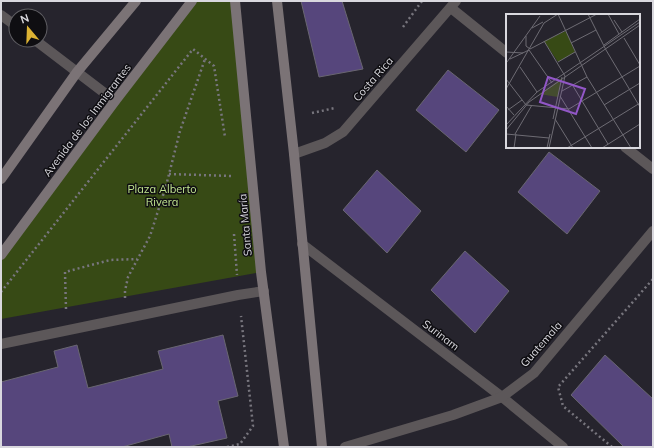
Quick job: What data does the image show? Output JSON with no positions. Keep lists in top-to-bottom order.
{
  "streets": {
    "street": [
      "Costa Rica",
      "Avenida de los Inmigrantes",
      "Santa María",
      "Surinam",
      "Guatemala"
    ]
  },
  "crossings": [
    ["Surinam", "Guatemala"]
  ],
  "parks": ["Plaza Alberto Rivera"],
  "north": "top"
}
